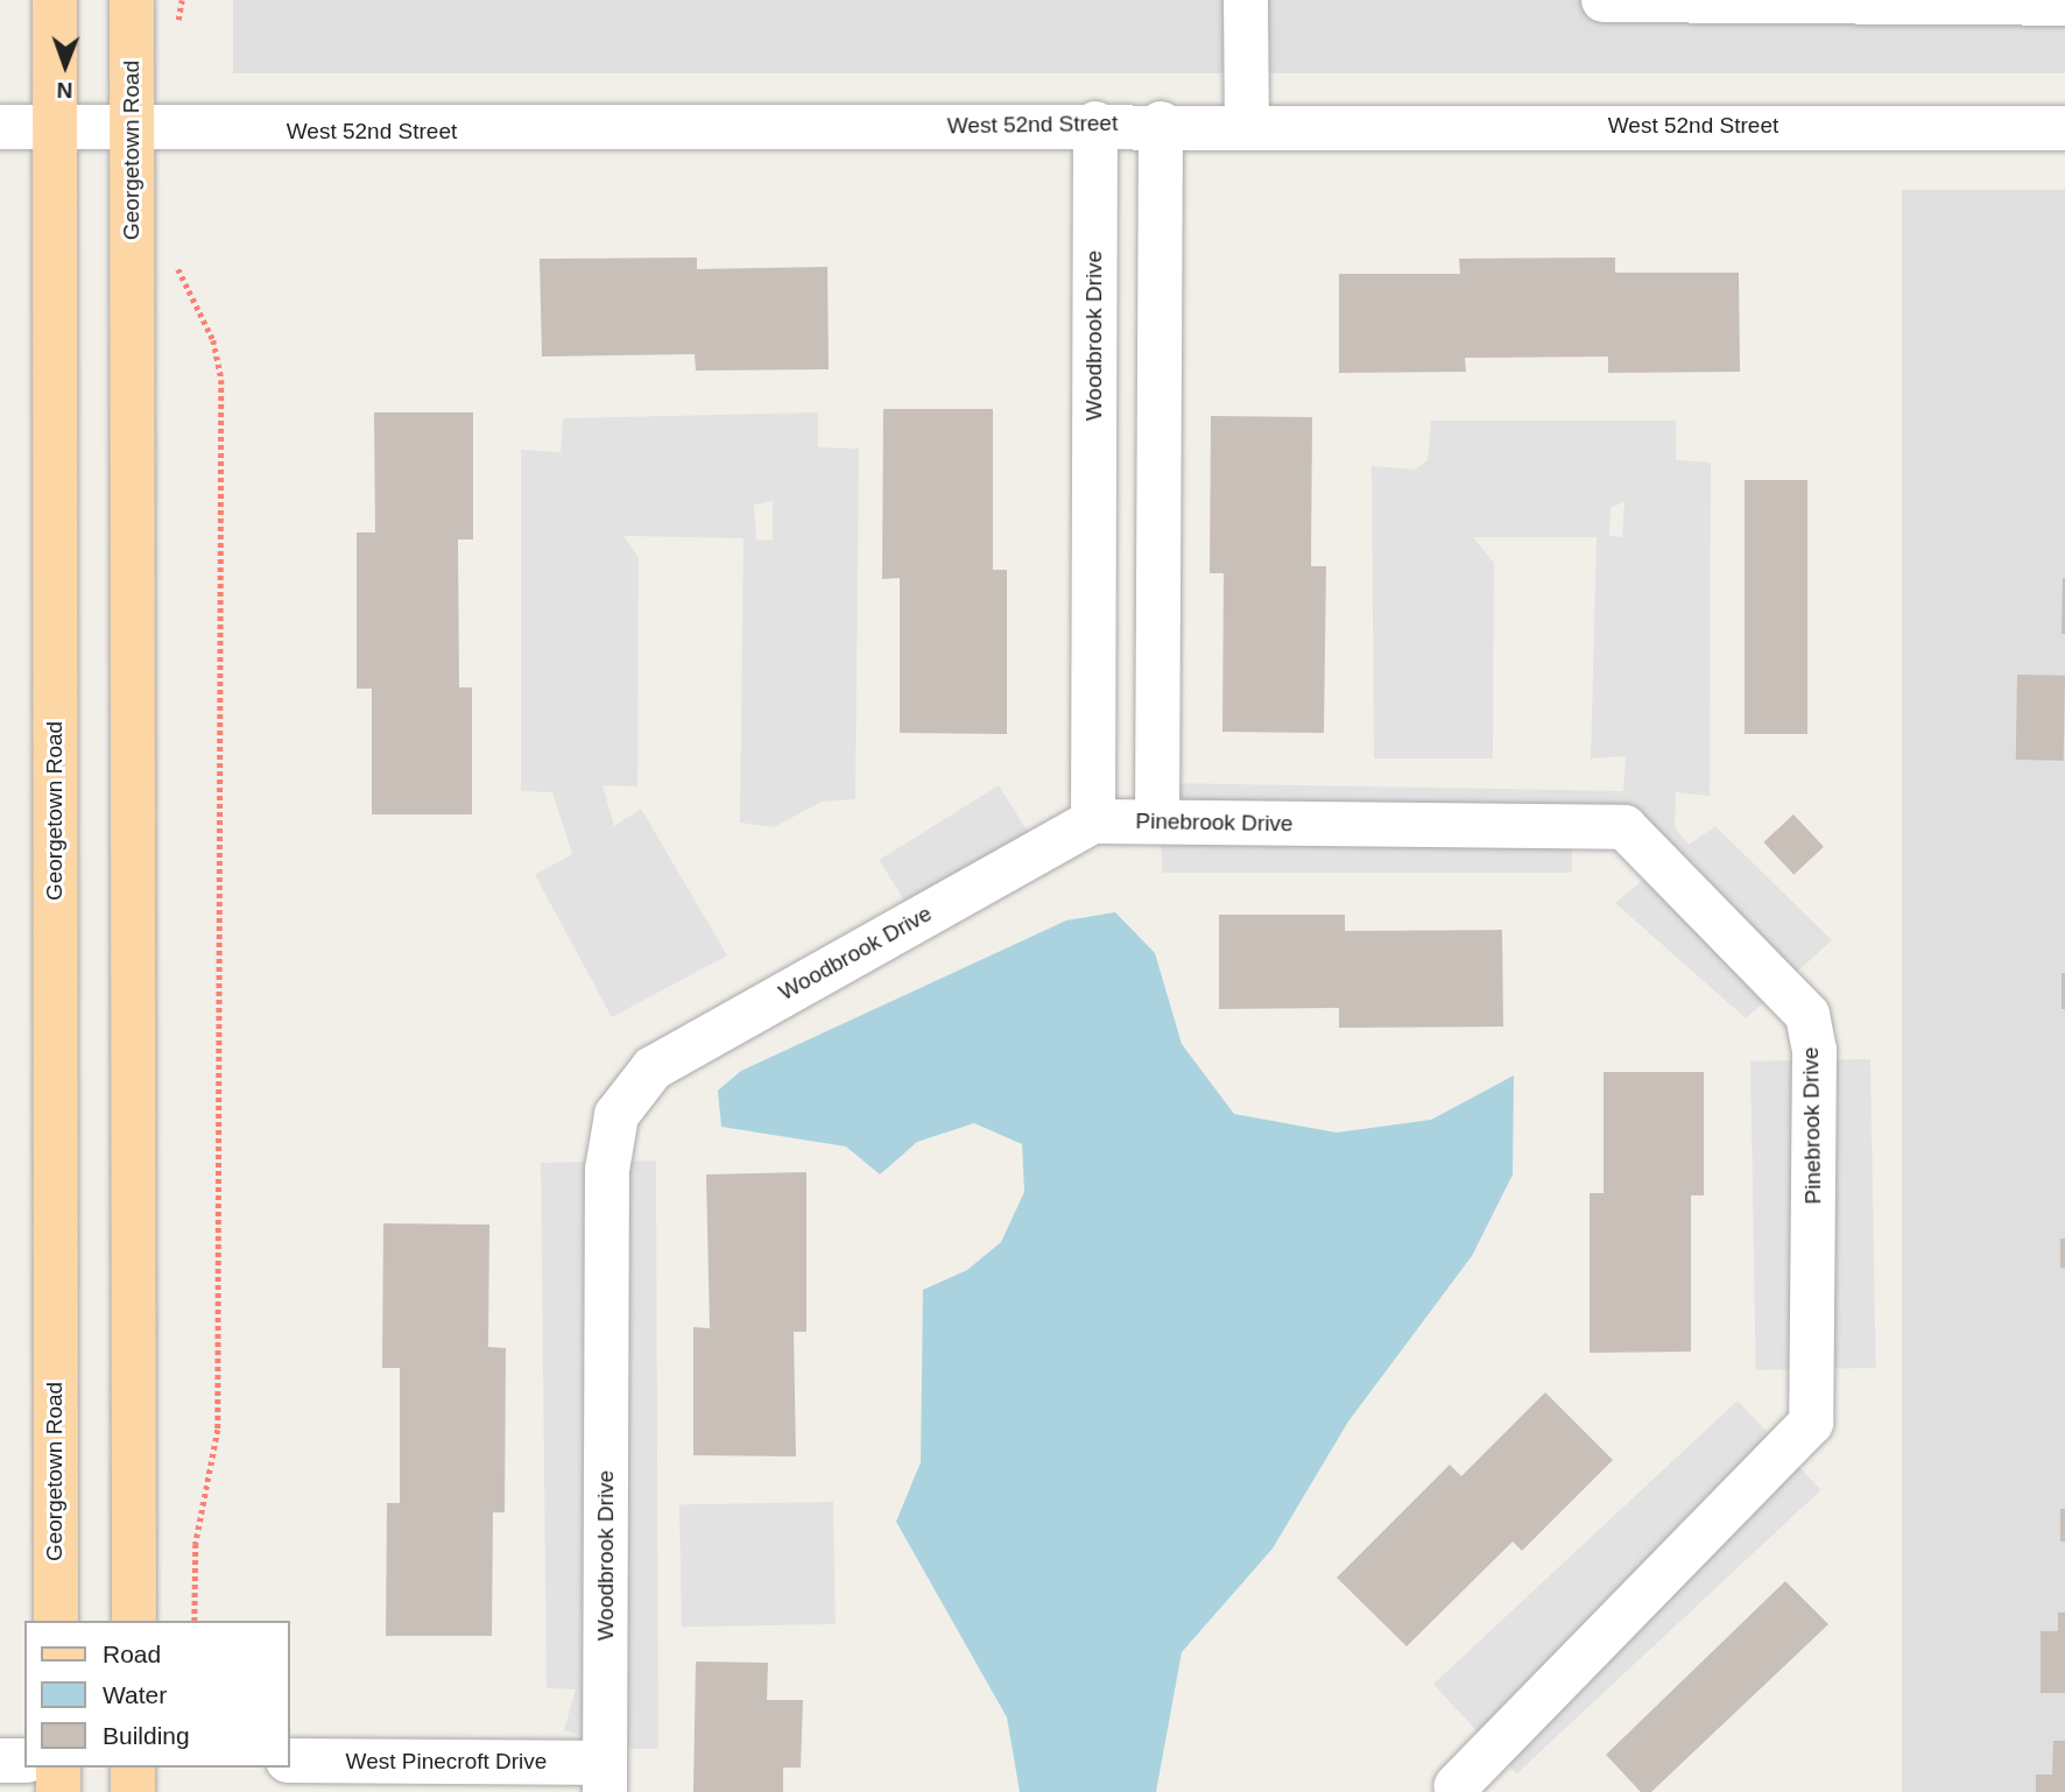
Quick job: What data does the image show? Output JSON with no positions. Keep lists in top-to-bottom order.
{
  "streets": {
    "main road": ["Georgetown Road"],
    "street": [
      "West 52nd Street",
      "Woodbrook Drive",
      "Pinebrook Drive",
      "West Pinecroft Drive"
    ]
  },
  "crossings": [
    ["West 52nd Street", "Georgetown Road"],
    ["West 52nd Street", "Woodbrook Drive"],
    ["Woodbrook Drive", "Pinebrook Drive"],
    ["Woodbrook Drive", "West Pinecroft Drive"]
  ],
  "legend": ["Road", "Water", "Building"],
  "north": "bottom"
}
